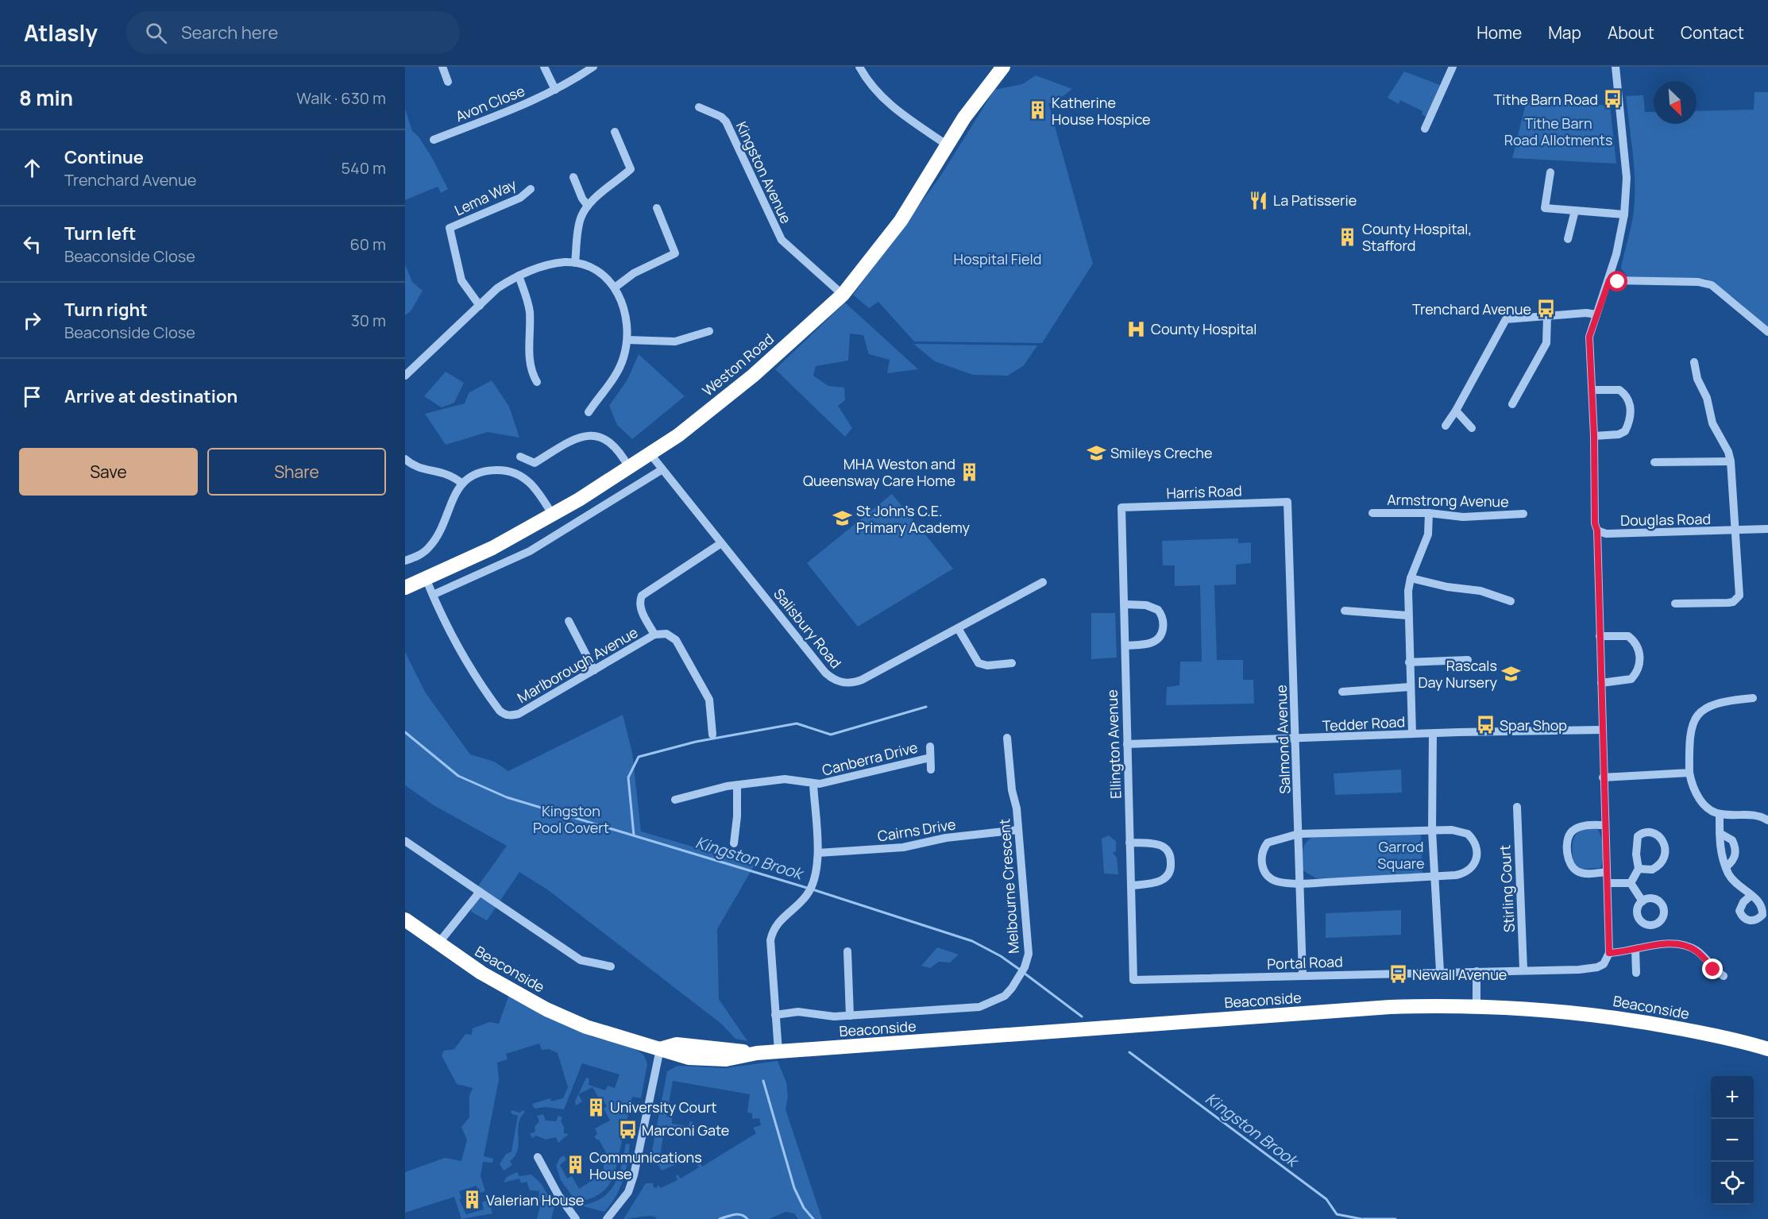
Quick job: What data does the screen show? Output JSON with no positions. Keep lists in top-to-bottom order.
{
  "streets": {
    "highway": ["Weston Road", "Beaconside"],
    "street": [
      "Avon Close",
      "Kingston Avenue",
      "Lema Way",
      "Harris Road",
      "Armstrong Avenue",
      "Douglas Road",
      "Salisbury Road",
      "Marlborough Avenue",
      "Tedder Road",
      "Salmond Avenue",
      "Ellington Avenue",
      "Canberra Drive",
      "Cairns Drive",
      "Melbourne Crescent",
      "Stirling Court",
      "Portal Road"
    ]
  },
  "crossings": [
    ["Kingston Avenue", "Weston Road"],
    ["Weston Road", "Salisbury Road"],
    ["Weston Road", "Marlborough Avenue"],
    ["Harris Road", "Salmond Avenue"],
    ["Harris Road", "Ellington Avenue"],
    ["Salisbury Road", "Marlborough Avenue"],
    ["Tedder Road", "Salmond Avenue"],
    ["Tedder Road", "Ellington Avenue"],
    ["Salmond Avenue", "Portal Road"],
    ["Ellington Avenue", "Portal Road"],
    ["Cairns Drive", "Melbourne Crescent"],
    ["Stirling Court", "Portal Road"]
  ],
  "water": ["Kingston Brook"],
  "parks": [
    "Tithe Barn Road Allotments",
    "Hospital Field",
    "Kingston Pool Covert",
    "Garrod Square"
  ],
  "places": {
    "bus stop": [
      "Tithe Barn Road",
      "Trenchard Avenue",
      "Spar Shop",
      "Newall Avenue",
      "Marconi Gate"
    ],
    "building": [
      "Katherine House Hospice",
      "County Hospital, Stafford",
      "MHA Weston and Queensway Care Home",
      "University Court",
      "Communications House",
      "Valerian House"
    ],
    "restaurant": ["La Patisserie"],
    "hospital": ["County Hospital"],
    "school or university": ["Smileys Creche", "St John's C.E. Primary Academy", "Rascals Day Nursery"]
  },
  "north": "bottom right",
  "page": {
    "header": "Atlasly",
    "search": "Search here",
    "nav": [
      "Home",
      "Map",
      "About",
      "Contact"
    ],
    "heading": ["8 min", "Walk · 630 m"],
    "list": [
      ["Continue", "Trenchard Avenue", "540 m"],
      ["Turn left", "Beaconside Close", "60 m"],
      ["Turn right", "Beaconside Close", "30 m"],
      "Arrive at destination"
    ],
    "buttons": ["Save", "Share"],
    "map_buttons": ["+", "−"]
  }
}
